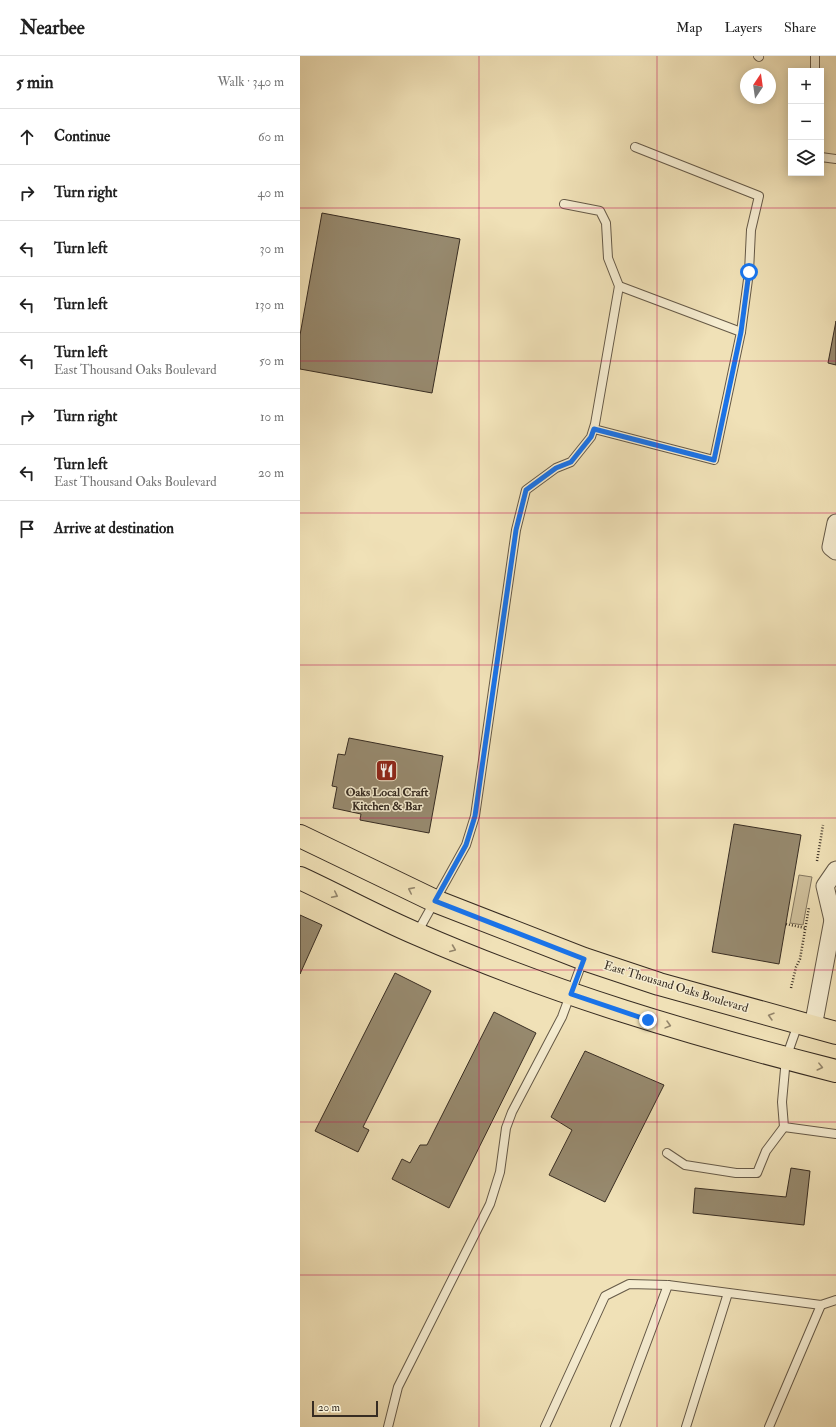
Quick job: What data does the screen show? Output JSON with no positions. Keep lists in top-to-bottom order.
{
  "streets": {
    "main road": ["East Thousand Oaks Boulevard"]
  },
  "places": {
    "restaurant": ["Oaks Local Craft Kitchen & Bar"]
  },
  "scale_bar": "20 m",
  "north": "top",
  "page": {
    "header": "Nearbee",
    "nav": ["Map", "Layers", "Share"],
    "heading": ["5 min", "Walk · 340 m"],
    "map_buttons": ["+", "−"],
    "list": [
      ["Continue", "60 m"],
      ["Turn right", "40 m"],
      ["Turn left", "30 m"],
      ["Turn left", "130 m"],
      ["Turn left", "East Thousand Oaks Boulevard", "50 m"],
      ["Turn right", "10 m"],
      ["Turn left", "East Thousand Oaks Boulevard", "20 m"],
      "Arrive at destination"
    ],
    "scale": "20 m"
  }
}
